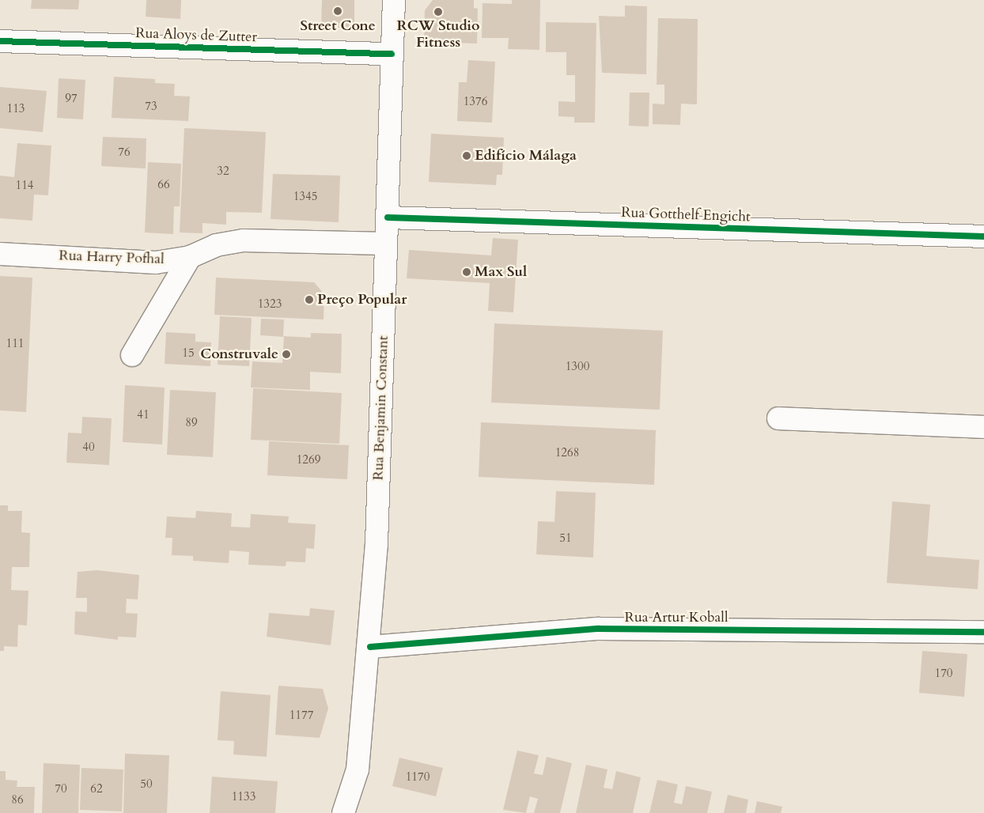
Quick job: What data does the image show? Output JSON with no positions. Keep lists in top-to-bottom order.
{
  "streets": {
    "street": [
      "Rua Aloys de Zutter",
      "Rua Gotthelf Engicht",
      "Rua Harry Pofhal",
      "Rua Benjamin Constant",
      "Rua Artur Koball"
    ]
  },
  "crossings": [
    ["Rua Aloys de Zutter", "Rua Benjamin Constant"],
    ["Rua Gotthelf Engicht", "Rua Benjamin Constant"],
    ["Rua Harry Pofhal", "Rua Benjamin Constant"],
    ["Rua Benjamin Constant", "Rua Artur Koball"]
  ],
  "places": [
    "Street Cone",
    "RCW Studio Fitness",
    "Edifício Málaga",
    "Max Sul",
    "Preço Popular",
    "Construvale"
  ],
  "house_numbers": [
    "97",
    "1376",
    "73",
    "113",
    "76",
    "32",
    "66",
    "114",
    "1345",
    "1323",
    "111",
    "15",
    "1300",
    "41",
    "89",
    "40",
    "1268",
    "1269",
    "51",
    "170",
    "1177",
    "1170",
    "50",
    "70",
    "62",
    "1133",
    "86"
  ]
}
